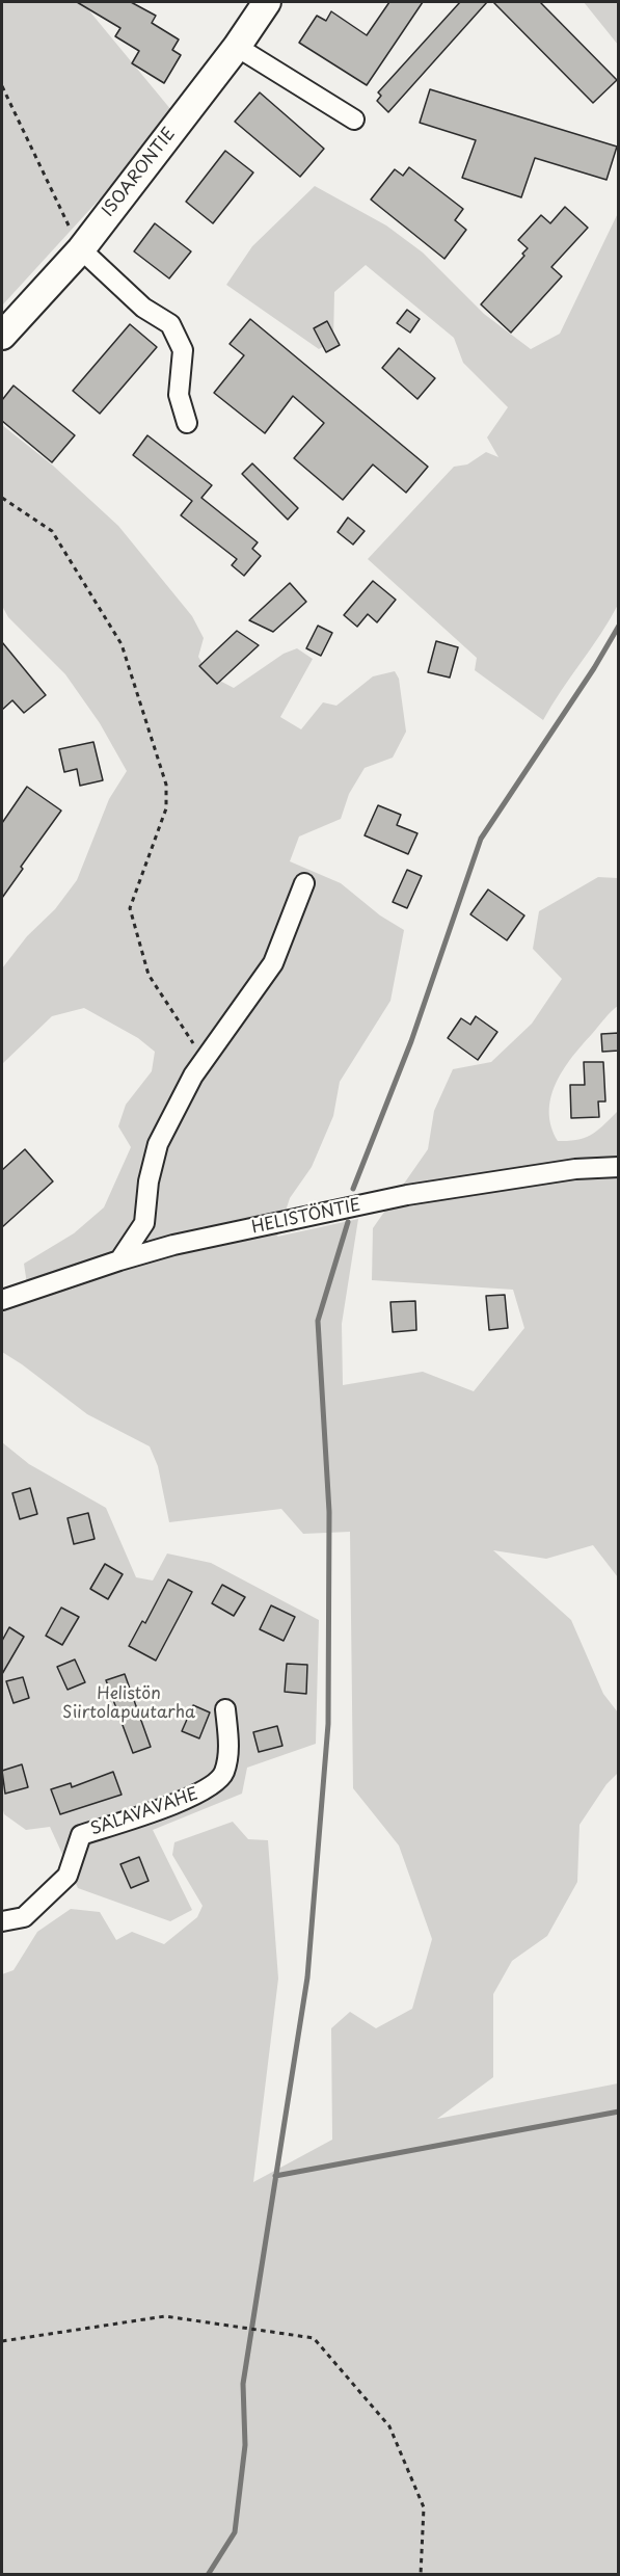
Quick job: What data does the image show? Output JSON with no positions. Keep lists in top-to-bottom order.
{
  "streets": {
    "street": ["ISOARONTIE", "HELISTÖNTIE", "SALAVAVAHE"]
  },
  "parks": ["Helistön Siirtolapuutarha"]
}
